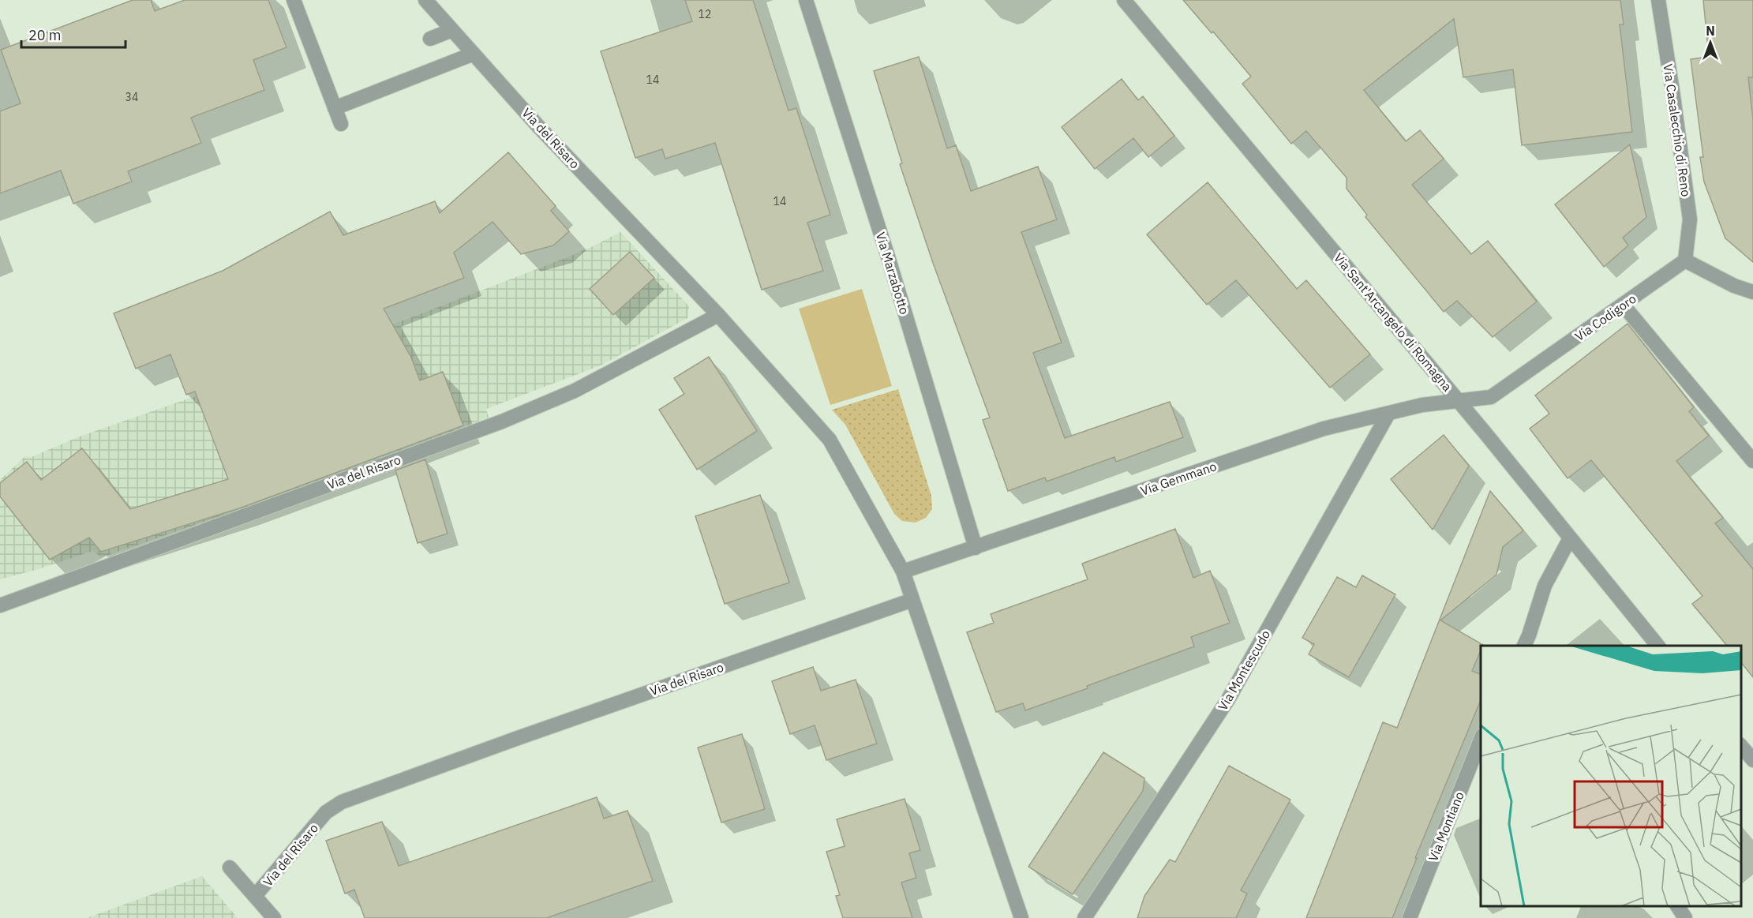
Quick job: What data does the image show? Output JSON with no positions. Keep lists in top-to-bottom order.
{
  "streets": {
    "street": [
      "Via Casalecchio di Reno",
      "Via del Risaro",
      "Via Marzabotto",
      "Via Codigoro",
      "Via Sant'Arcangelo di Romagna",
      "Via Gemmano",
      "Via Montescudo",
      "Via Montiano"
    ]
  },
  "crossings": [
    ["Via Casalecchio di Reno", "Via Codigoro"],
    ["Via del Risaro", "Via Gemmano"],
    ["Via Marzabotto", "Via Gemmano"],
    ["Via Codigoro", "Via Sant'Arcangelo di Romagna"],
    ["Via Codigoro", "Via Gemmano"],
    ["Via Sant'Arcangelo di Romagna", "Via Gemmano"],
    ["Via Gemmano", "Via Montescudo"]
  ],
  "house_numbers": [
    "12",
    "14",
    "34",
    "14"
  ],
  "scale_bar": "20 m",
  "north": "top"
}
